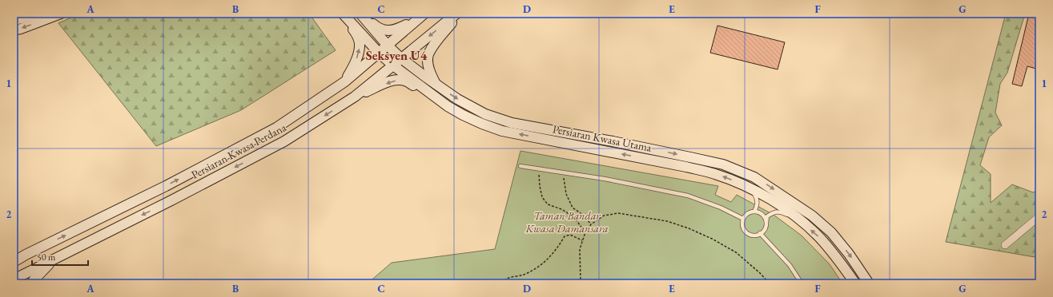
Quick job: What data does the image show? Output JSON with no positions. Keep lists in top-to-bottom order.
{
  "streets": {
    "main road": ["Persiaran Kwasa Utama", "Persiaran Kwasa Perdana"]
  },
  "crossings": [
    ["Persiaran Kwasa Utama", "Persiaran Kwasa Perdana"]
  ],
  "districts": ["Seksyen U4"],
  "parks": ["Taman Bandar Kwasa Damansara"],
  "scale_bar": "50 m",
  "grid": {
    "columns": [
      "A",
      "B",
      "C",
      "D",
      "E",
      "F",
      "G"
    ],
    "rows": ["1", "2"]
  }
}
